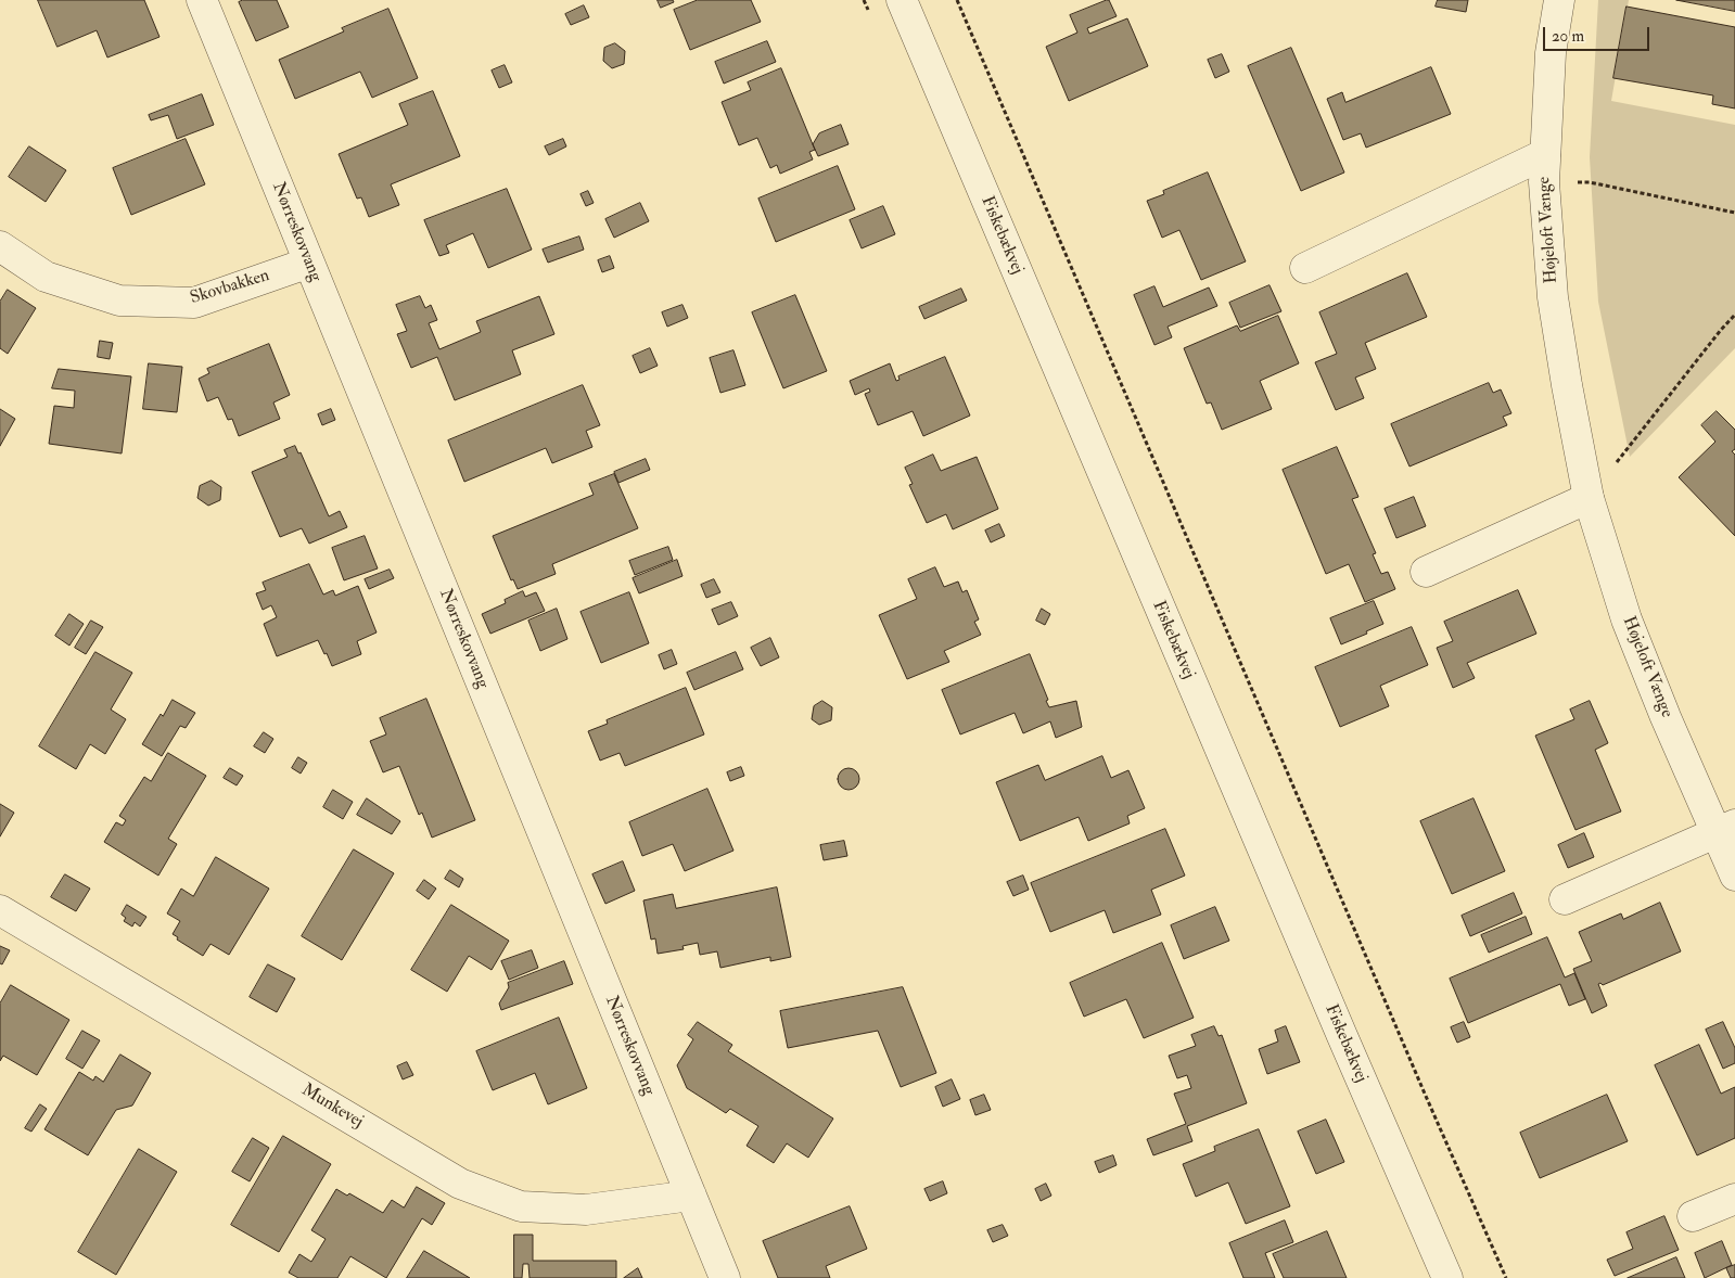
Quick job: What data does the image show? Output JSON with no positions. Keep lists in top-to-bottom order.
{
  "streets": {
    "street": [
      "Højeloft Vænge",
      "Nørreskovvang",
      "Fiskebækvej",
      "Skovbakken",
      "Munkevej"
    ]
  },
  "crossings": [
    ["Nørreskovvang", "Skovbakken"],
    ["Nørreskovvang", "Munkevej"]
  ],
  "scale_bar": "20 m"
}
